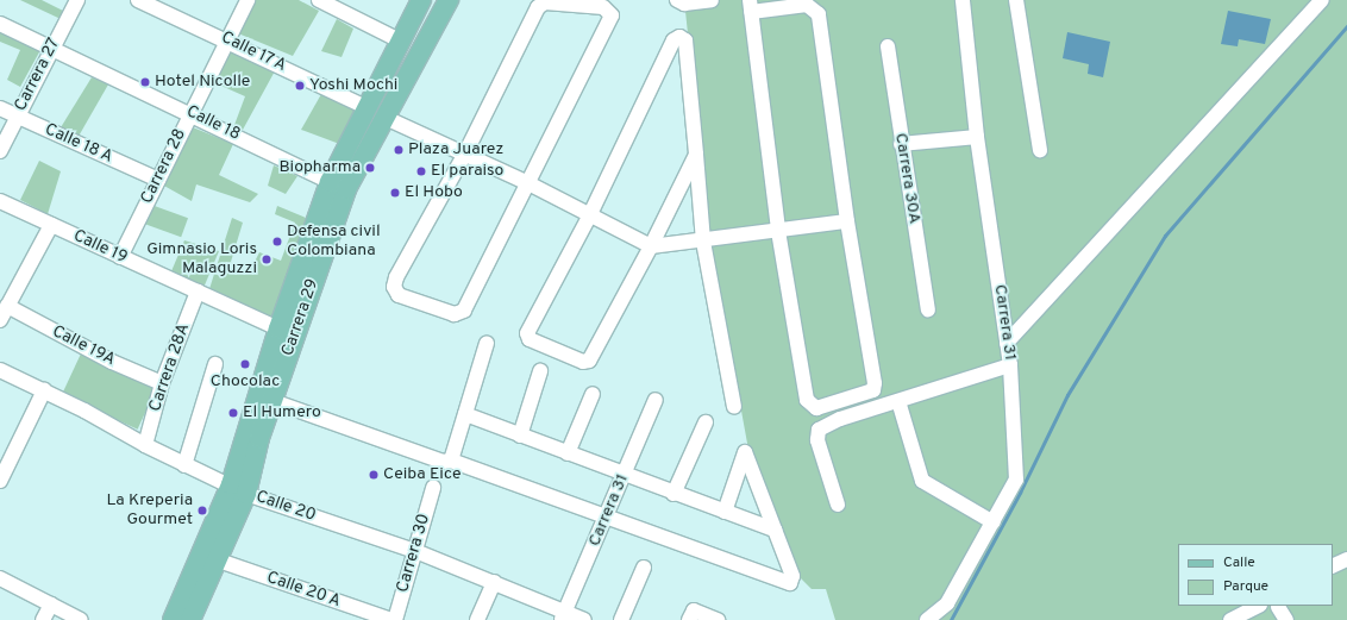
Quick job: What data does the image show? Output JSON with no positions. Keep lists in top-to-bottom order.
{
  "streets": {
    "main road": ["Carrera 29"],
    "street": [
      "Calle 17 A",
      "Carrera 27",
      "Calle 18",
      "Calle 18 A",
      "Carrera 28",
      "Carrera 30A",
      "Calle 19",
      "Carrera 31",
      "Calle 19A",
      "Carrera 28A",
      "Calle 20",
      "Carrera 30",
      "Calle 20 A"
    ]
  },
  "crossings": [
    ["Calle 17 A", "Carrera 28"],
    ["Calle 17 A", "Carrera 29"],
    ["Carrera 27", "Calle 18"],
    ["Carrera 27", "Calle 18 A"],
    ["Calle 18", "Carrera 28"],
    ["Calle 18", "Carrera 29"],
    ["Calle 18 A", "Carrera 28"],
    ["Carrera 28", "Calle 19"],
    ["Calle 19", "Carrera 29"],
    ["Calle 19", "Carrera 28A"],
    ["Carrera 29", "Calle 20"],
    ["Carrera 29", "Calle 20 A"],
    ["Carrera 31", "Calle 20"],
    ["Calle 19A", "Carrera 28A"],
    ["Carrera 28A", "Calle 20"],
    ["Calle 20", "Carrera 30"],
    ["Carrera 30", "Calle 20 A"]
  ],
  "places": [
    "Hotel Nicolle",
    "Yoshi Mochi",
    "Plaza Juarez",
    "Biopharma",
    "El paraiso",
    "El Hobo",
    "Defensa civil Colombiana",
    "Gimnasio Loris Malaguzzi",
    "Chocolac",
    "El Humero",
    "Ceiba Eice",
    "La Kreperia Gourmet"
  ],
  "legend": ["Calle", "Parque"]
}
